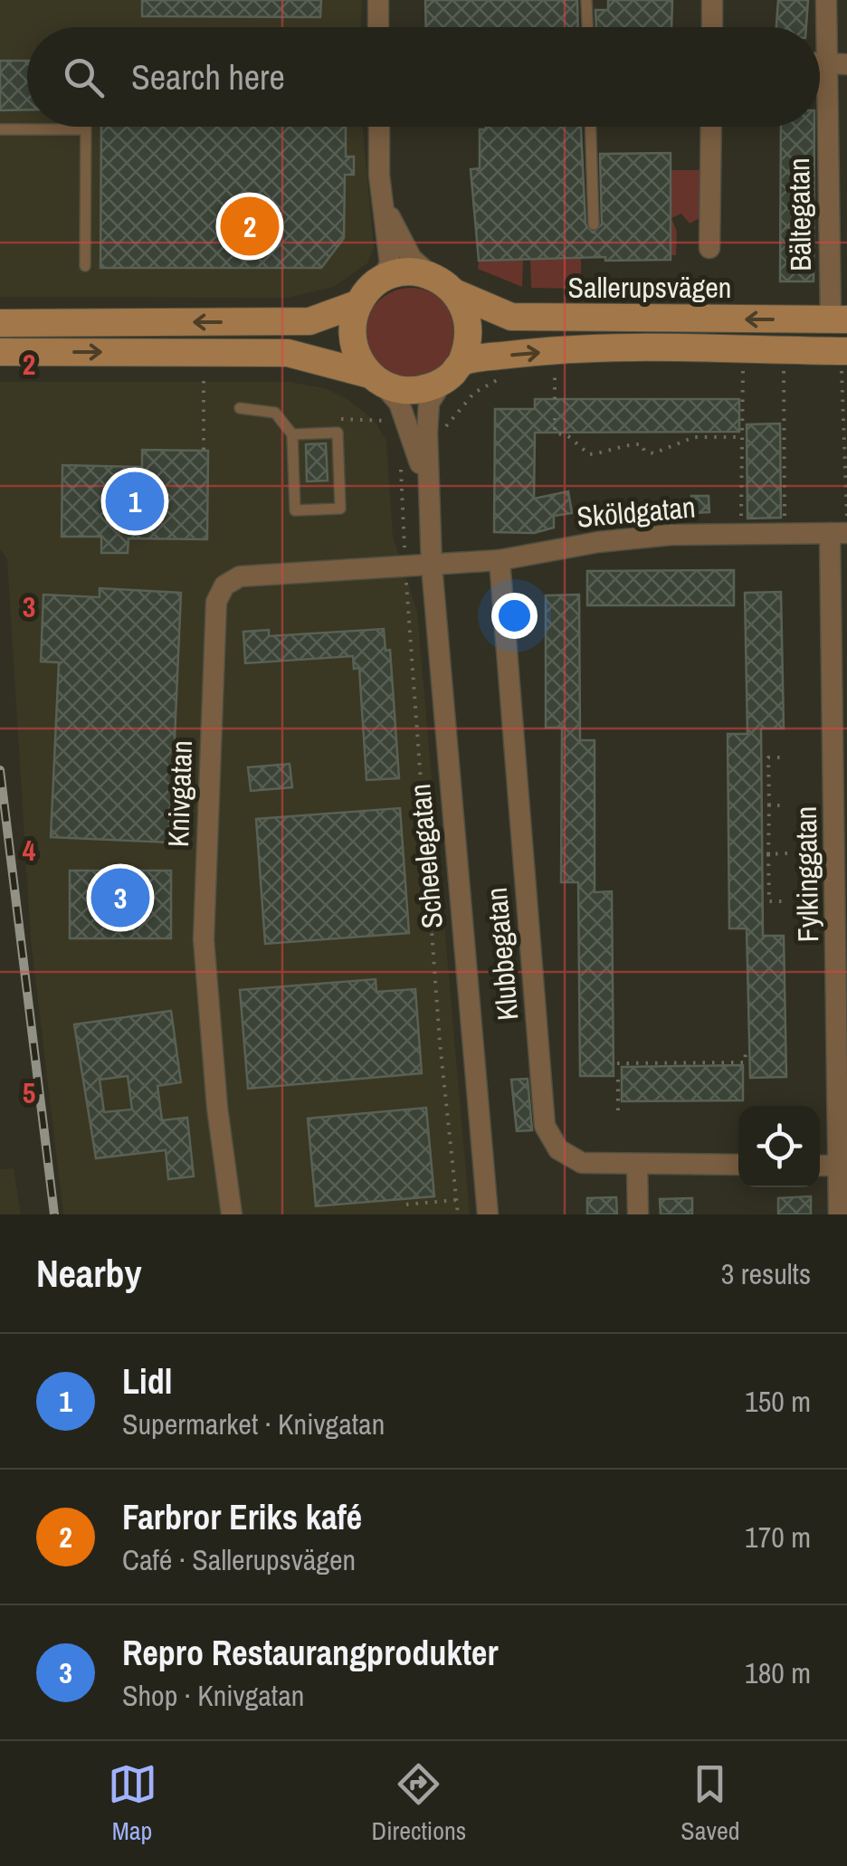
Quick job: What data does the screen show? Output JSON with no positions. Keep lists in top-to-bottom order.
{
  "streets": {
    "main road": ["Sallerupsvägen"],
    "street": [
      "Bältegatan",
      "Sköldgatan",
      "Knivgatan",
      "Scheelegatan",
      "Fylkinggatan",
      "Klubbegatan"
    ]
  },
  "crossings": [
    ["Bältegatan", "Sallerupsvägen"],
    ["Sallerupsvägen", "Scheelegatan"],
    ["Sköldgatan", "Knivgatan"],
    ["Sköldgatan", "Scheelegatan"],
    ["Sköldgatan", "Fylkinggatan"],
    ["Sköldgatan", "Klubbegatan"],
    ["Knivgatan", "Scheelegatan"]
  ],
  "page": {
    "search": "Search here",
    "pins": ["2", "1", "3"],
    "heading": ["Nearby", "3 results"],
    "list": [
      {
        "mark": "1",
        "name": "Lidl",
        "note": "Supermarket · Knivgatan",
        "value": "150 m"
      },
      {
        "mark": "2",
        "name": "Farbror Eriks kafé",
        "note": "Café · Sallerupsvägen",
        "value": "170 m"
      },
      {
        "mark": "3",
        "name": "Repro Restaurangprodukter",
        "note": "Shop · Knivgatan",
        "value": "180 m"
      }
    ],
    "nav": ["Map", "Directions", "Saved"]
  },
  "grid": {
    "rows": [
      "2",
      "3",
      "4",
      "5"
    ]
  }
}
